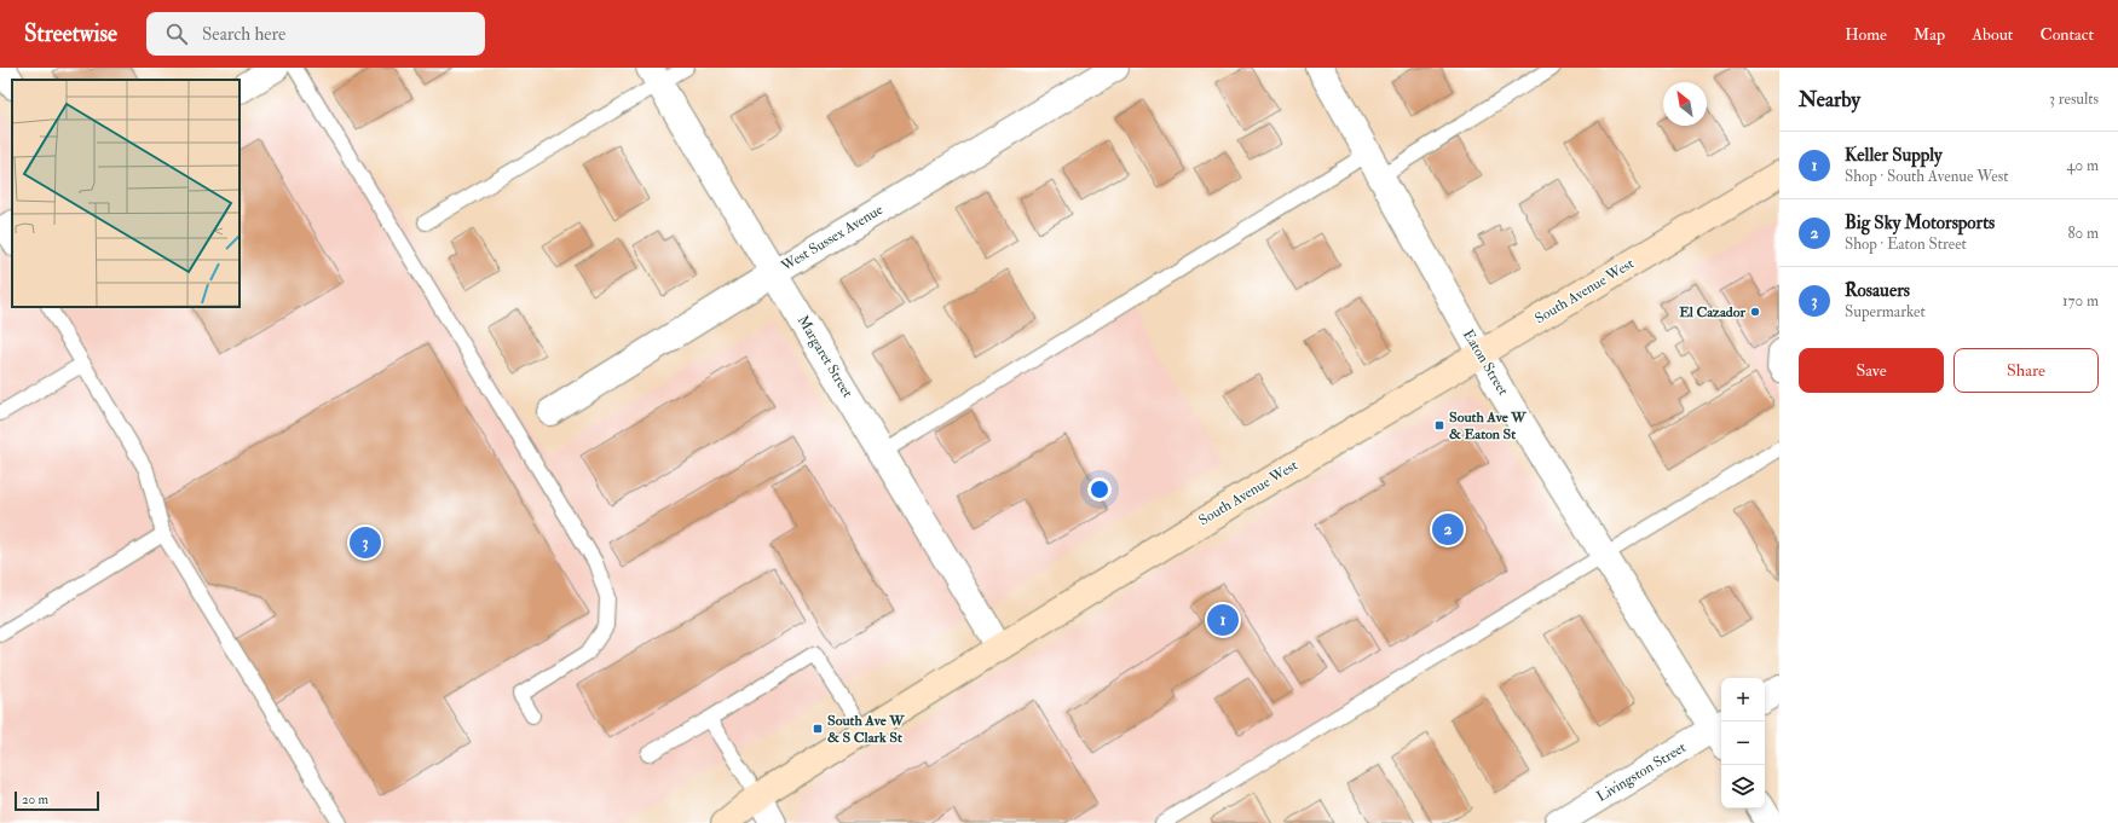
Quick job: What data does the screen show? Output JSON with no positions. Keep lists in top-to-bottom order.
{
  "streets": {
    "street": [
      "West Sussex Avenue",
      "South Avenue West",
      "Margaret Street",
      "Eaton Street",
      "Livingston Street"
    ]
  },
  "crossings": [
    ["West Sussex Avenue", "Margaret Street"],
    ["South Avenue West", "Margaret Street"],
    ["South Avenue West", "Eaton Street"],
    ["Eaton Street", "Livingston Street"]
  ],
  "places": {
    "other": ["El Cazador"],
    "transit": ["South Ave W & Eaton St", "South Ave W & S Clark St"]
  },
  "scale_bar": "20 m",
  "north": "top left",
  "page": {
    "header": "Streetwise",
    "search": "Search here",
    "nav": [
      "Home",
      "Map",
      "About",
      "Contact"
    ],
    "heading": ["Nearby", "3 results"],
    "list": [
      {
        "mark": "1",
        "name": "Keller Supply",
        "note": "Shop · South Avenue West",
        "value": "40 m"
      },
      {
        "mark": "2",
        "name": "Big Sky Motorsports",
        "note": "Shop · Eaton Street",
        "value": "80 m"
      },
      {
        "mark": "3",
        "name": "Rosauers",
        "note": "Supermarket",
        "value": "170 m"
      }
    ],
    "buttons": ["Save", "Share"],
    "pins": ["2", "3", "1"],
    "map_buttons": ["+", "−"],
    "scale": "20 m"
  }
}
